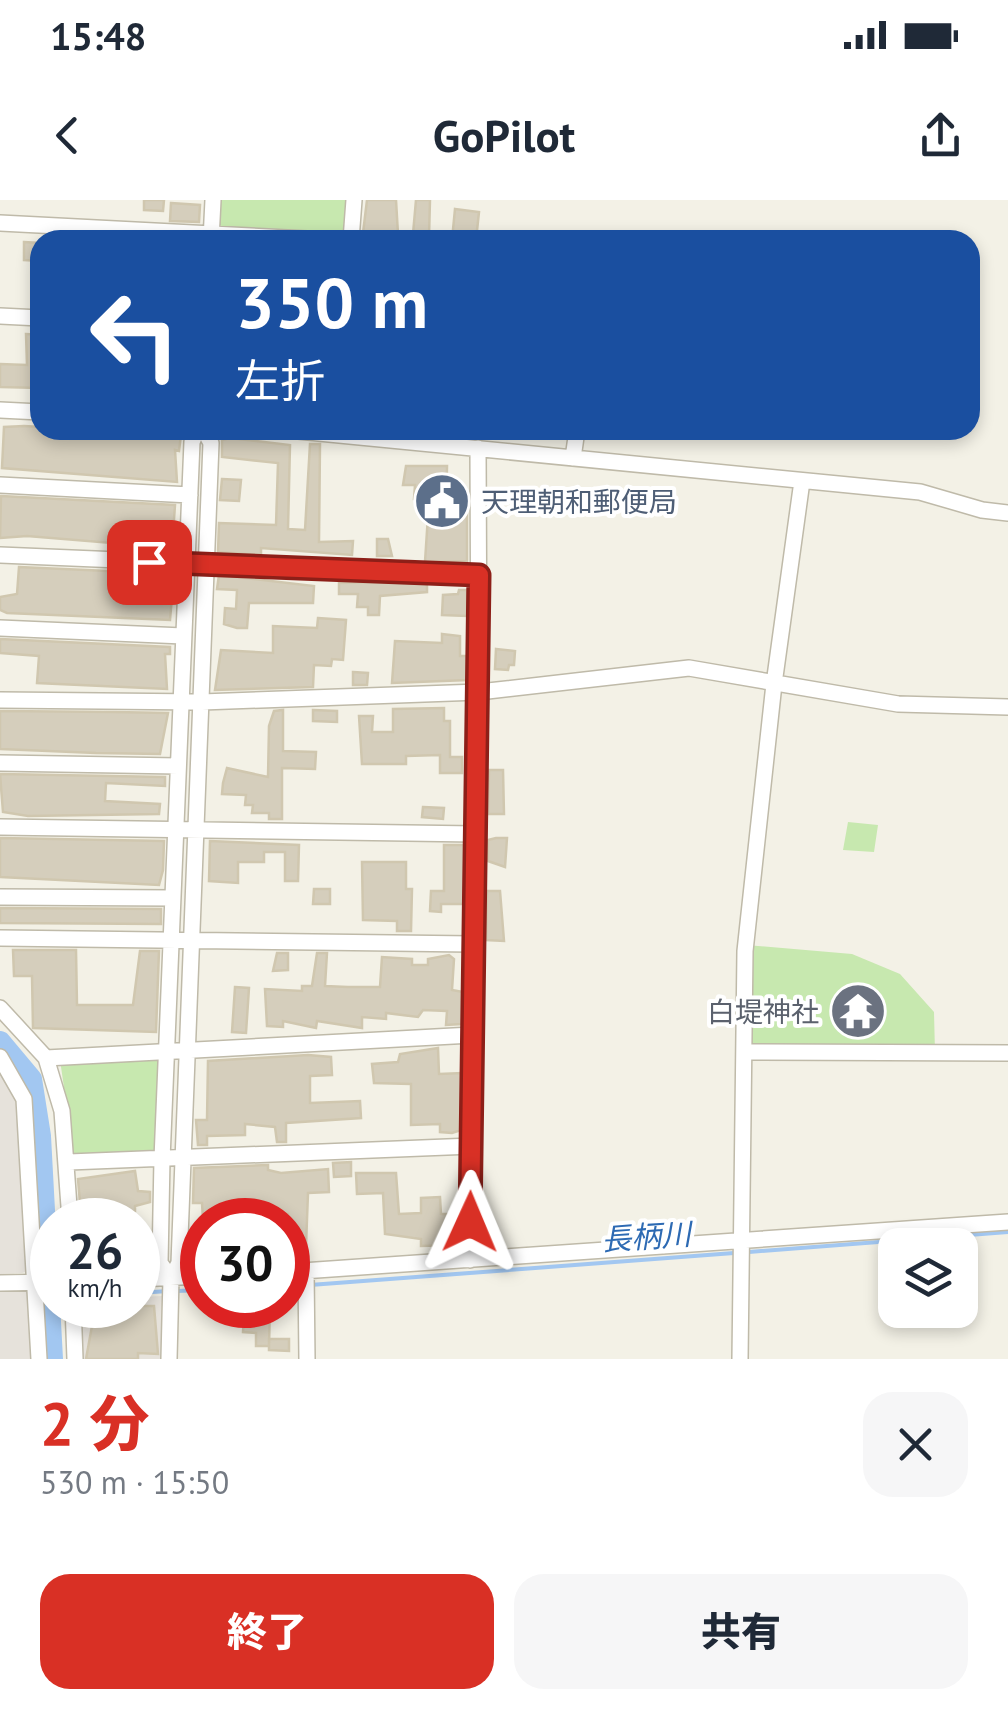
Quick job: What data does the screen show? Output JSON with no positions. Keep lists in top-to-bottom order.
{
  "water": ["長柄川"],
  "places": {
    "public building": ["天理朝和郵便局"],
    "temple": ["白堤神社"]
  },
  "page": {
    "status": "15:48",
    "header": "GoPilot",
    "turn": ["350 m", "左折"],
    "speed": "26 km/h",
    "limit": "30",
    "heading": ["2 分", "530 m · 15:50"],
    "buttons": ["終了", "共有"]
  }
}
